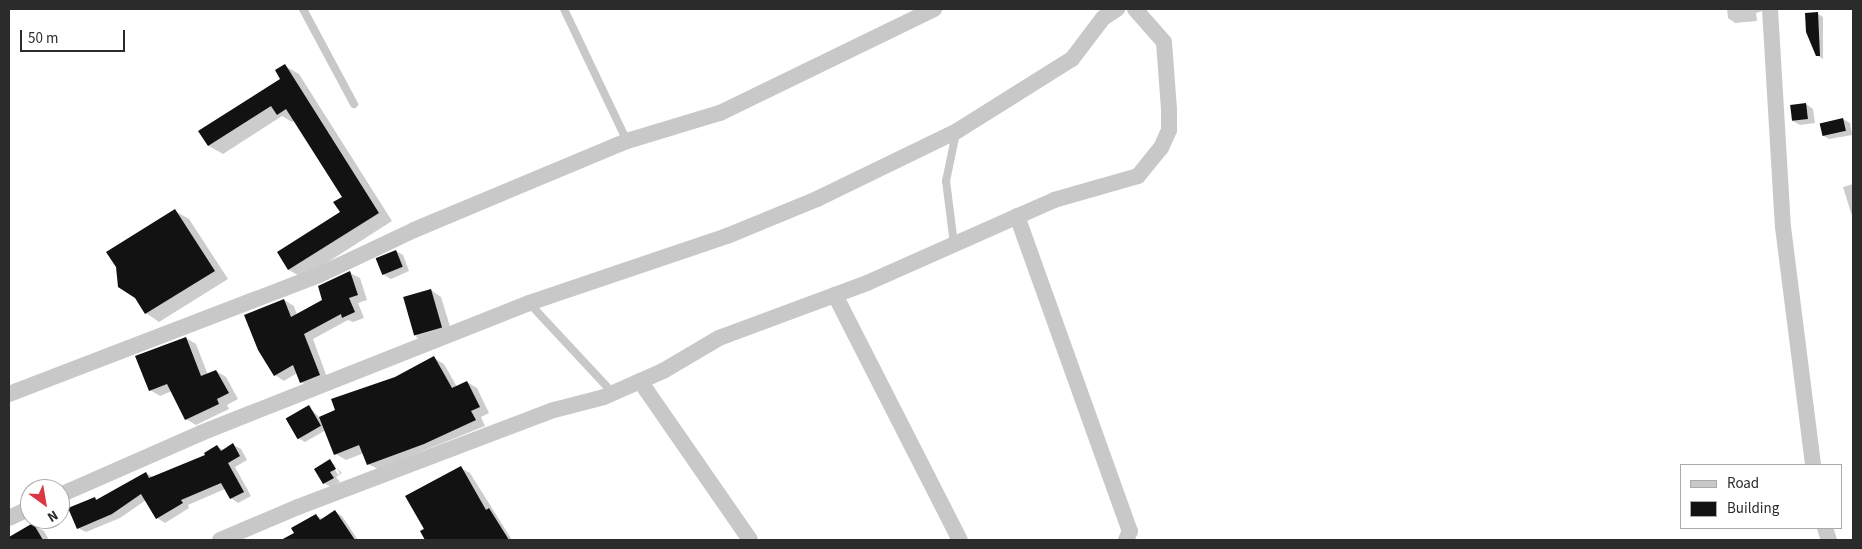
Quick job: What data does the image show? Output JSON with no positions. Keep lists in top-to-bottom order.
{
  "legend": ["Road", "Building"],
  "scale_bar": "50 m",
  "north": "bottom right"
}
